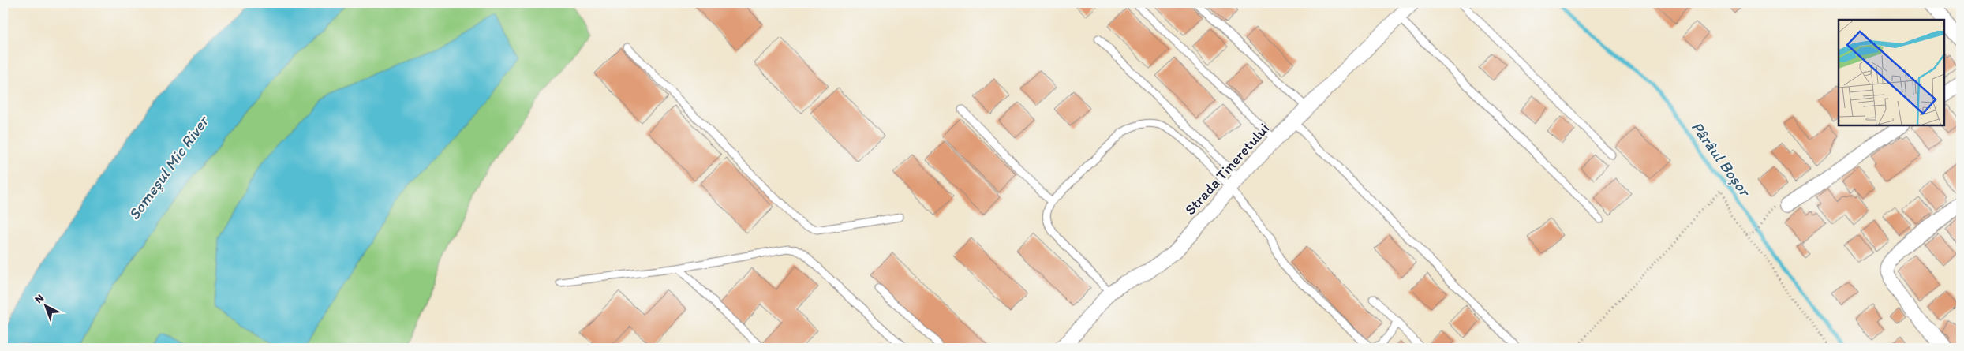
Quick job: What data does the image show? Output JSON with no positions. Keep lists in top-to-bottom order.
{
  "streets": {
    "street": ["Strada Tineretului"]
  },
  "water": ["Pârâul Boșor", "Someşul Mic River"],
  "north": "top left"
}
